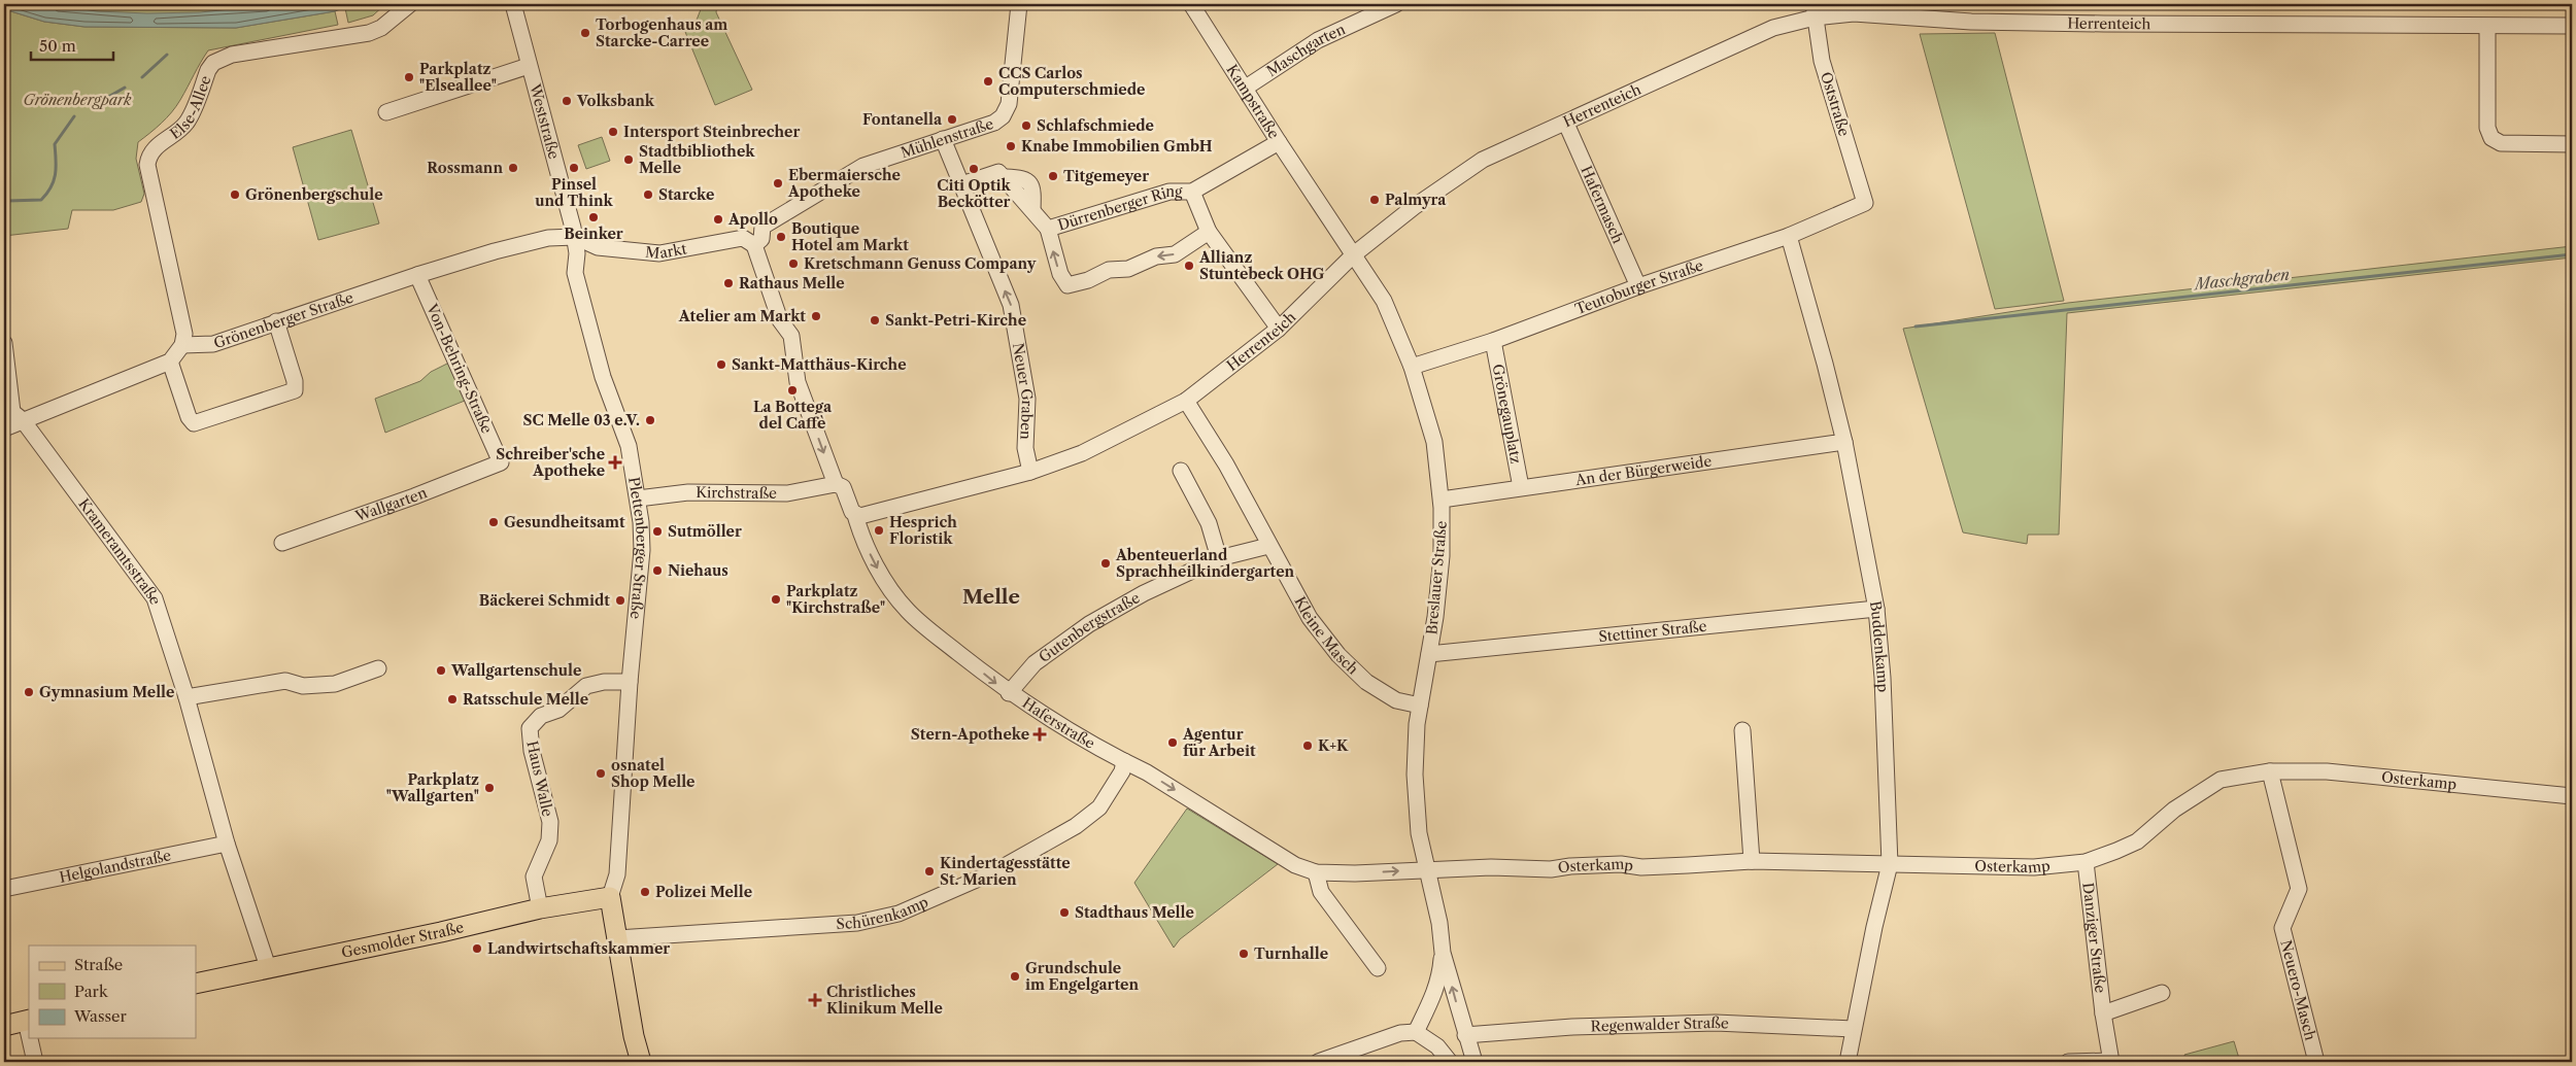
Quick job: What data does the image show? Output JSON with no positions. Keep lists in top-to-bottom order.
{
  "streets": {
    "main road": ["Gesmolder Straße"],
    "street": [
      "Herrenteich",
      "Maschgarten",
      "Kampstraße",
      "Oststraße",
      "Else-Allee",
      "Weststraße",
      "Mühlenstraße",
      "Hafermasch",
      "Dürrenberger Ring",
      "Markt",
      "Teutoburger Straße",
      "Grönenberger Straße",
      "Von-Behring-Straße",
      "Neuer Graben",
      "Grönegauplatz",
      "An der Bürgerweide",
      "Kirchstraße",
      "Wallgarten",
      "Plettenberger Straße",
      "Krameramtsstraße",
      "Breslauer Straße",
      "Gutenbergstraße",
      "Stettiner Straße",
      "Kleine Masch",
      "Buddenkamp",
      "Haferstraße",
      "Haus Walle",
      "Osterkamp",
      "Helgolandstraße",
      "Schürenkamp",
      "Danziger Straße",
      "Neuero-Masch",
      "Regenwalder Straße"
    ]
  },
  "crossings": [
    ["Herrenteich", "Oststraße"],
    ["Herrenteich", "Hafermasch"],
    ["Herrenteich", "Dürrenberger Ring"],
    ["Herrenteich", "Neuer Graben"],
    ["Herrenteich", "Breslauer Straße"],
    ["Herrenteich", "Kleine Masch"],
    ["Herrenteich", "Haferstraße"],
    ["Maschgarten", "Kampstraße"],
    ["Kampstraße", "Dürrenberger Ring"],
    ["Kampstraße", "Breslauer Straße"],
    ["Oststraße", "Teutoburger Straße"],
    ["Else-Allee", "Grönenberger Straße"],
    ["Weststraße", "Markt"],
    ["Weststraße", "Grönenberger Straße"],
    ["Weststraße", "Plettenberger Straße"],
    ["Mühlenstraße", "Markt"],
    ["Mühlenstraße", "Neuer Graben"],
    ["Hafermasch", "Teutoburger Straße"],
    ["Dürrenberger Ring", "Neuer Graben"],
    ["Markt", "Grönenberger Straße"],
    ["Markt", "Plettenberger Straße"],
    ["Teutoburger Straße", "Grönegauplatz"],
    ["Teutoburger Straße", "Breslauer Straße"],
    ["Teutoburger Straße", "Buddenkamp"],
    ["Grönenberger Straße", "Von-Behring-Straße"],
    ["Grönenberger Straße", "Plettenberger Straße"],
    ["Von-Behring-Straße", "Wallgarten"],
    ["Grönegauplatz", "An der Bürgerweide"],
    ["An der Bürgerweide", "Breslauer Straße"],
    ["An der Bürgerweide", "Buddenkamp"],
    ["Kirchstraße", "Plettenberger Straße"],
    ["Plettenberger Straße", "Haus Walle"],
    ["Plettenberger Straße", "Gesmolder Straße"],
    ["Krameramtsstraße", "Helgolandstraße"],
    ["Krameramtsstraße", "Gesmolder Straße"],
    ["Breslauer Straße", "Stettiner Straße"],
    ["Breslauer Straße", "Kleine Masch"],
    ["Breslauer Straße", "Haferstraße"],
    ["Breslauer Straße", "Osterkamp"],
    ["Breslauer Straße", "Regenwalder Straße"],
    ["Gutenbergstraße", "Kleine Masch"],
    ["Gutenbergstraße", "Haferstraße"],
    ["Stettiner Straße", "Buddenkamp"],
    ["Buddenkamp", "Osterkamp"],
    ["Buddenkamp", "Regenwalder Straße"],
    ["Haferstraße", "Osterkamp"],
    ["Haferstraße", "Schürenkamp"],
    ["Haus Walle", "Gesmolder Straße"],
    ["Osterkamp", "Danziger Straße"],
    ["Osterkamp", "Neuero-Masch"]
  ],
  "one_way": ["Neuer Graben", "Haferstraße"],
  "districts": ["Melle"],
  "water": ["Maschgraben"],
  "parks": ["Grönenbergpark"],
  "places": {
    "other": [
      "Torbogenhaus am Starcke-Carree",
      "Parkplatz \"Elseallee\"",
      "CCS Carlos Computerschmiede",
      "Volksbank",
      "Fontanella",
      "Schlafschmiede",
      "Intersport Steinbrecher",
      "Knabe Immobilien GmbH",
      "Stadtbibliothek Melle",
      "Rossmann",
      "Pinsel und Think",
      "Citi Optik Beckötter",
      "Titgemeyer",
      "Ebermaiersche Apotheke",
      "Grönenbergschule",
      "Starcke",
      "Palmyra",
      "Beinker",
      "Apollo",
      "Boutique Hotel am Markt",
      "Kretschmann Genuss Company",
      "Allianz Stuntebeck OHG",
      "Rathaus Melle",
      "Atelier am Markt",
      "Sankt-Petri-Kirche",
      "Sankt-Matthäus-Kirche",
      "La Bottega del Caffè",
      "SC Melle 03 e.V.",
      "Gesundheitsamt",
      "Hesprich Floristik",
      "Sutmöller",
      "Abenteuerland Sprachheilkindergarten",
      "Niehaus",
      "Parkplatz \"Kirchstraße\"",
      "Bäckerei Schmidt",
      "Wallgartenschule",
      "Gymnasium Melle",
      "Ratsschule Melle",
      "Agentur für Arbeit",
      "K+K",
      "osnatel Shop Melle",
      "Parkplatz \"Wallgarten\"",
      "Kindertagesstätte St. Marien",
      "Polizei Melle",
      "Stadthaus Melle",
      "Landwirtschaftskammer",
      "Turnhalle",
      "Grundschule im Engelgarten"
    ],
    "health": ["Schreiber'sche Apotheke", "Stern-Apotheke", "Christliches Klinikum Melle"]
  },
  "legend": ["Straße", "Park", "Wasser"],
  "scale_bar": "50 m"
}
